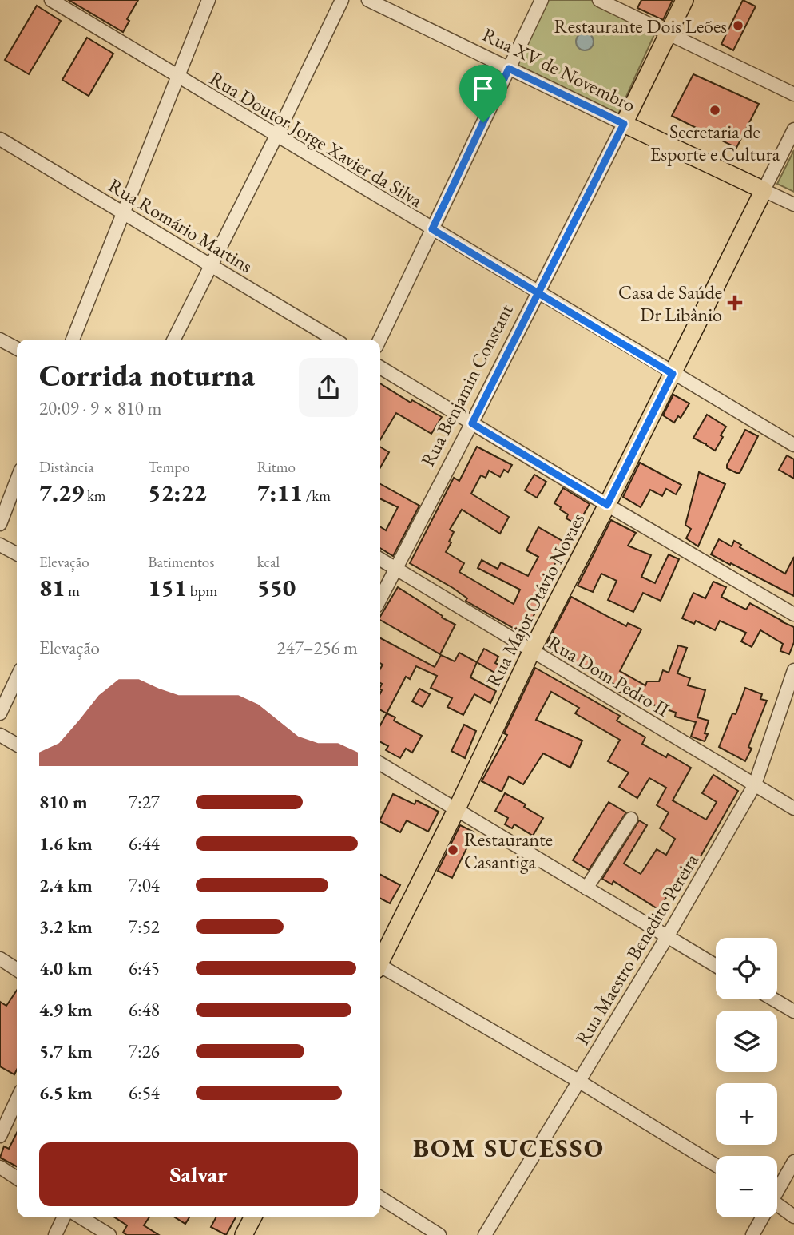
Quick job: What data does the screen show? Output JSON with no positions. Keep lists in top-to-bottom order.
{
  "streets": {
    "main road": ["Rua XV de Novembro", "Rua Benjamin Constant", "Rua Major Otávio Novaes"],
    "street": [
      "Rua Doutor Jorge Xavier da Silva",
      "Rua Romário Martins",
      "Rua Dom Pedro II",
      "Rua Maestro Benedito Pereira"
    ]
  },
  "crossings": [
    ["Rua XV de Novembro", "Rua Benjamin Constant"],
    ["Rua XV de Novembro", "Rua Major Otávio Novaes"],
    ["Rua Doutor Jorge Xavier da Silva", "Rua Benjamin Constant"],
    ["Rua Doutor Jorge Xavier da Silva", "Rua Major Otávio Novaes"],
    ["Rua Benjamin Constant", "Rua Dom Pedro II"],
    ["Rua Major Otávio Novaes", "Rua Dom Pedro II"],
    ["Rua Dom Pedro II", "Rua Maestro Benedito Pereira"]
  ],
  "districts": ["BOM SUCESSO"],
  "places": {
    "other": ["Restaurante Dois Leões", "Secretaria de Esporte e Cultura", "Restaurante Casantiga"],
    "health": ["Casa de Saúde Dr Libânio"]
  },
  "page": {
    "heading": ["Corrida noturna", "20:09 · 9 × 810 m"],
    "stats": [
      ["Distância", "7.29 km"],
      ["Tempo", "52:22"],
      ["Ritmo", "7:11 /km"],
      ["Elevação", "81 m"],
      ["Batimentos", "151 bpm"],
      ["kcal", "550"]
    ],
    "chart": ["Elevação", "247–256 m"],
    "list": [
      {
        "name": "810 m",
        "note": "7:27"
      },
      {
        "name": "1.6 km",
        "note": "6:44"
      },
      {
        "name": "2.4 km",
        "note": "7:04"
      },
      {
        "name": "3.2 km",
        "note": "7:52"
      },
      {
        "name": "4.0 km",
        "note": "6:45"
      },
      {
        "name": "4.9 km",
        "note": "6:48"
      },
      {
        "name": "5.7 km",
        "note": "7:26"
      },
      {
        "name": "6.5 km",
        "note": "6:54"
      }
    ],
    "map_buttons": ["+", "−"],
    "buttons": "Salvar"
  }
}
